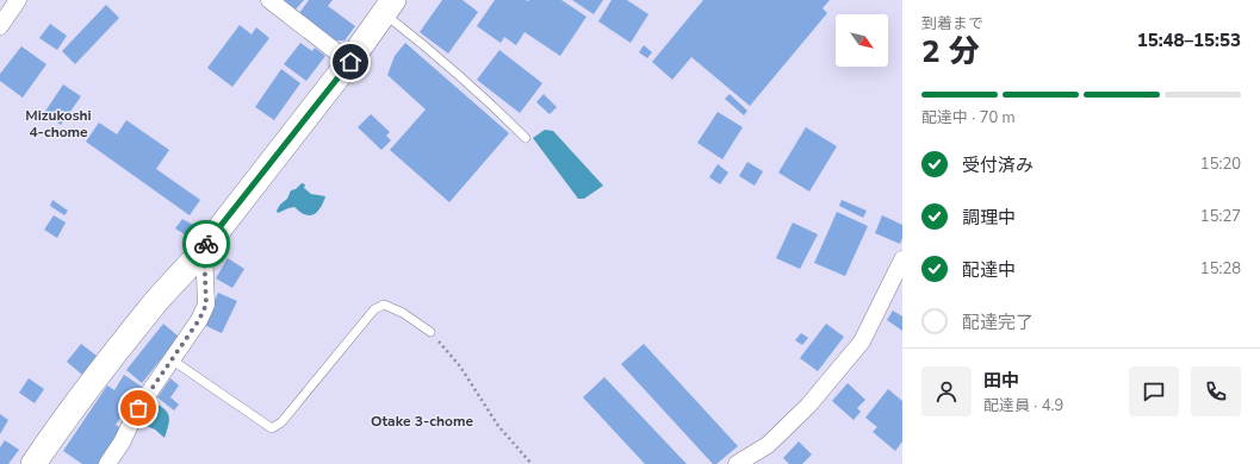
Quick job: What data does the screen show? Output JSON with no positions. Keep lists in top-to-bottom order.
{
  "districts": ["Mizukoshi 4-chome", "Otake 3-chome"],
  "north": "bottom right",
  "page": {
    "heading": ["2 分", "到着まで", "15:48–15:53"],
    "panel": ["田中", "配達員 · 4.9"],
    "bar": "配達中 · 70 m",
    "list": [
      ["受付済み", "15:20"],
      ["調理中", "15:27"],
      ["配達中", "15:28"],
      "配達完了"
    ]
  }
}
